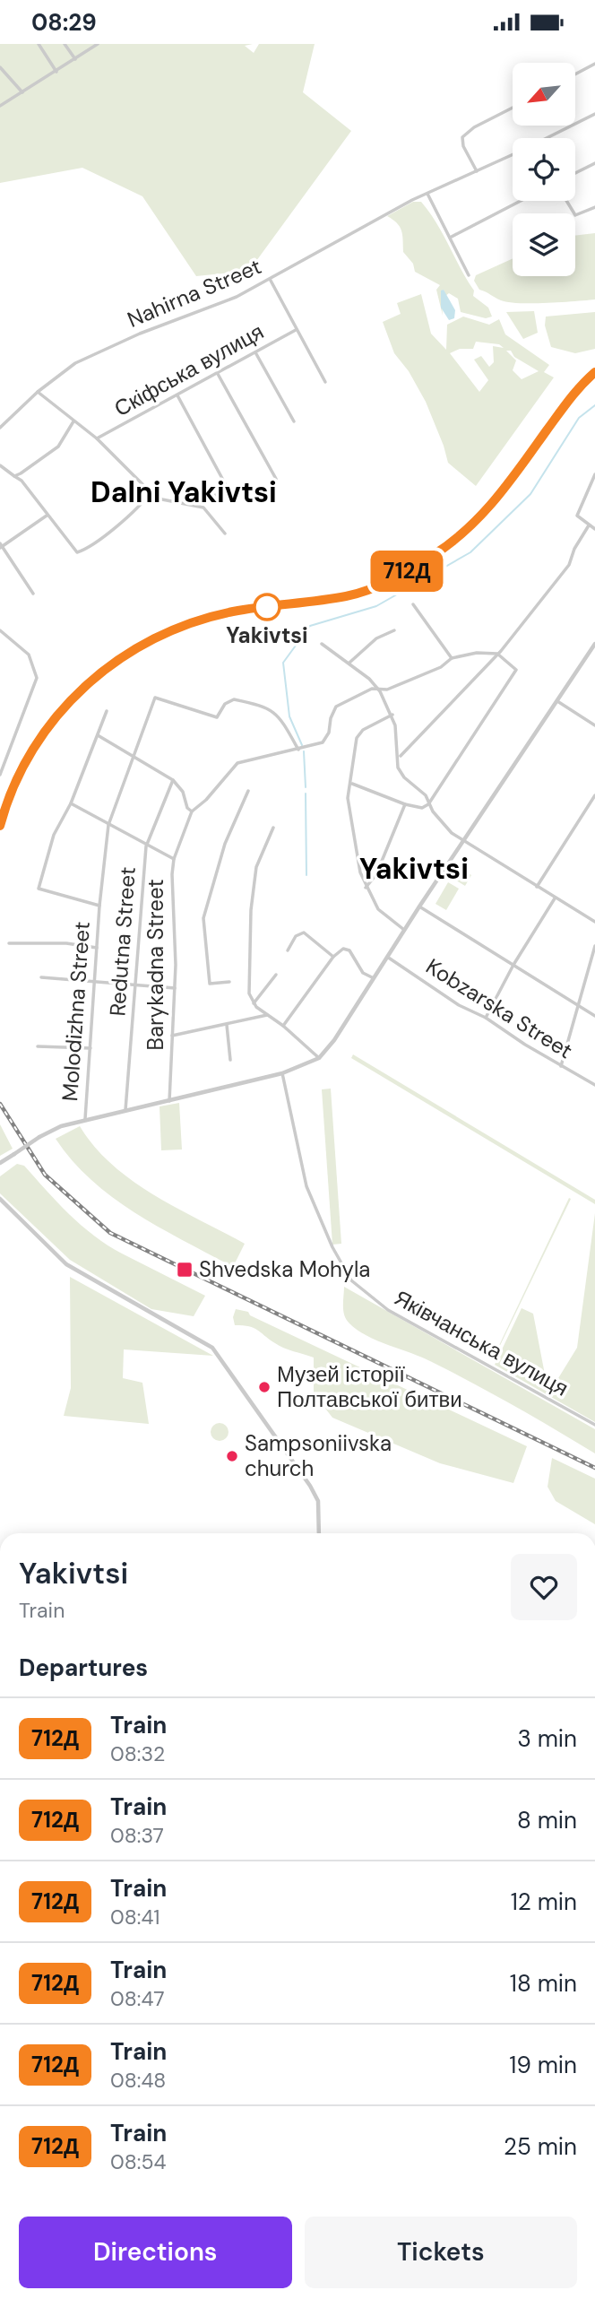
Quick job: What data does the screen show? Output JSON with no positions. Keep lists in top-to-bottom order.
{
  "streets": {
    "street": [
      "Nahirna Street",
      "Скіфська вулиця",
      "Redutna Street",
      "Barykadna Street",
      "Kobzarska Street",
      "Molodizhna Street",
      "Яківчанська вулиця"
    ]
  },
  "crossings": [
    ["Barykadna Street", "Molodizhna Street"]
  ],
  "districts": ["Dalni Yakivtsi", "Yakivtsi"],
  "places": {
    "other": ["Yakivtsi", "Музей історії Полтавської битви", "Sampsoniivska church"],
    "transit": ["Shvedska Mohyla"]
  },
  "north": "bottom left",
  "page": {
    "status": "08:29",
    "on_map": "712Д",
    "heading": [
      ["Yakivtsi", "Train"],
      "Departures"
    ],
    "list": [
      {
        "mark": "712Д",
        "name": "Train",
        "note": "08:32",
        "value": "3 min"
      },
      {
        "mark": "712Д",
        "name": "Train",
        "note": "08:37",
        "value": "8 min"
      },
      {
        "mark": "712Д",
        "name": "Train",
        "note": "08:41",
        "value": "12 min"
      },
      {
        "mark": "712Д",
        "name": "Train",
        "note": "08:47",
        "value": "18 min"
      },
      {
        "mark": "712Д",
        "name": "Train",
        "note": "08:48",
        "value": "19 min"
      },
      {
        "mark": "712Д",
        "name": "Train",
        "note": "08:54",
        "value": "25 min"
      }
    ],
    "buttons": ["Directions", "Tickets"]
  }
}
